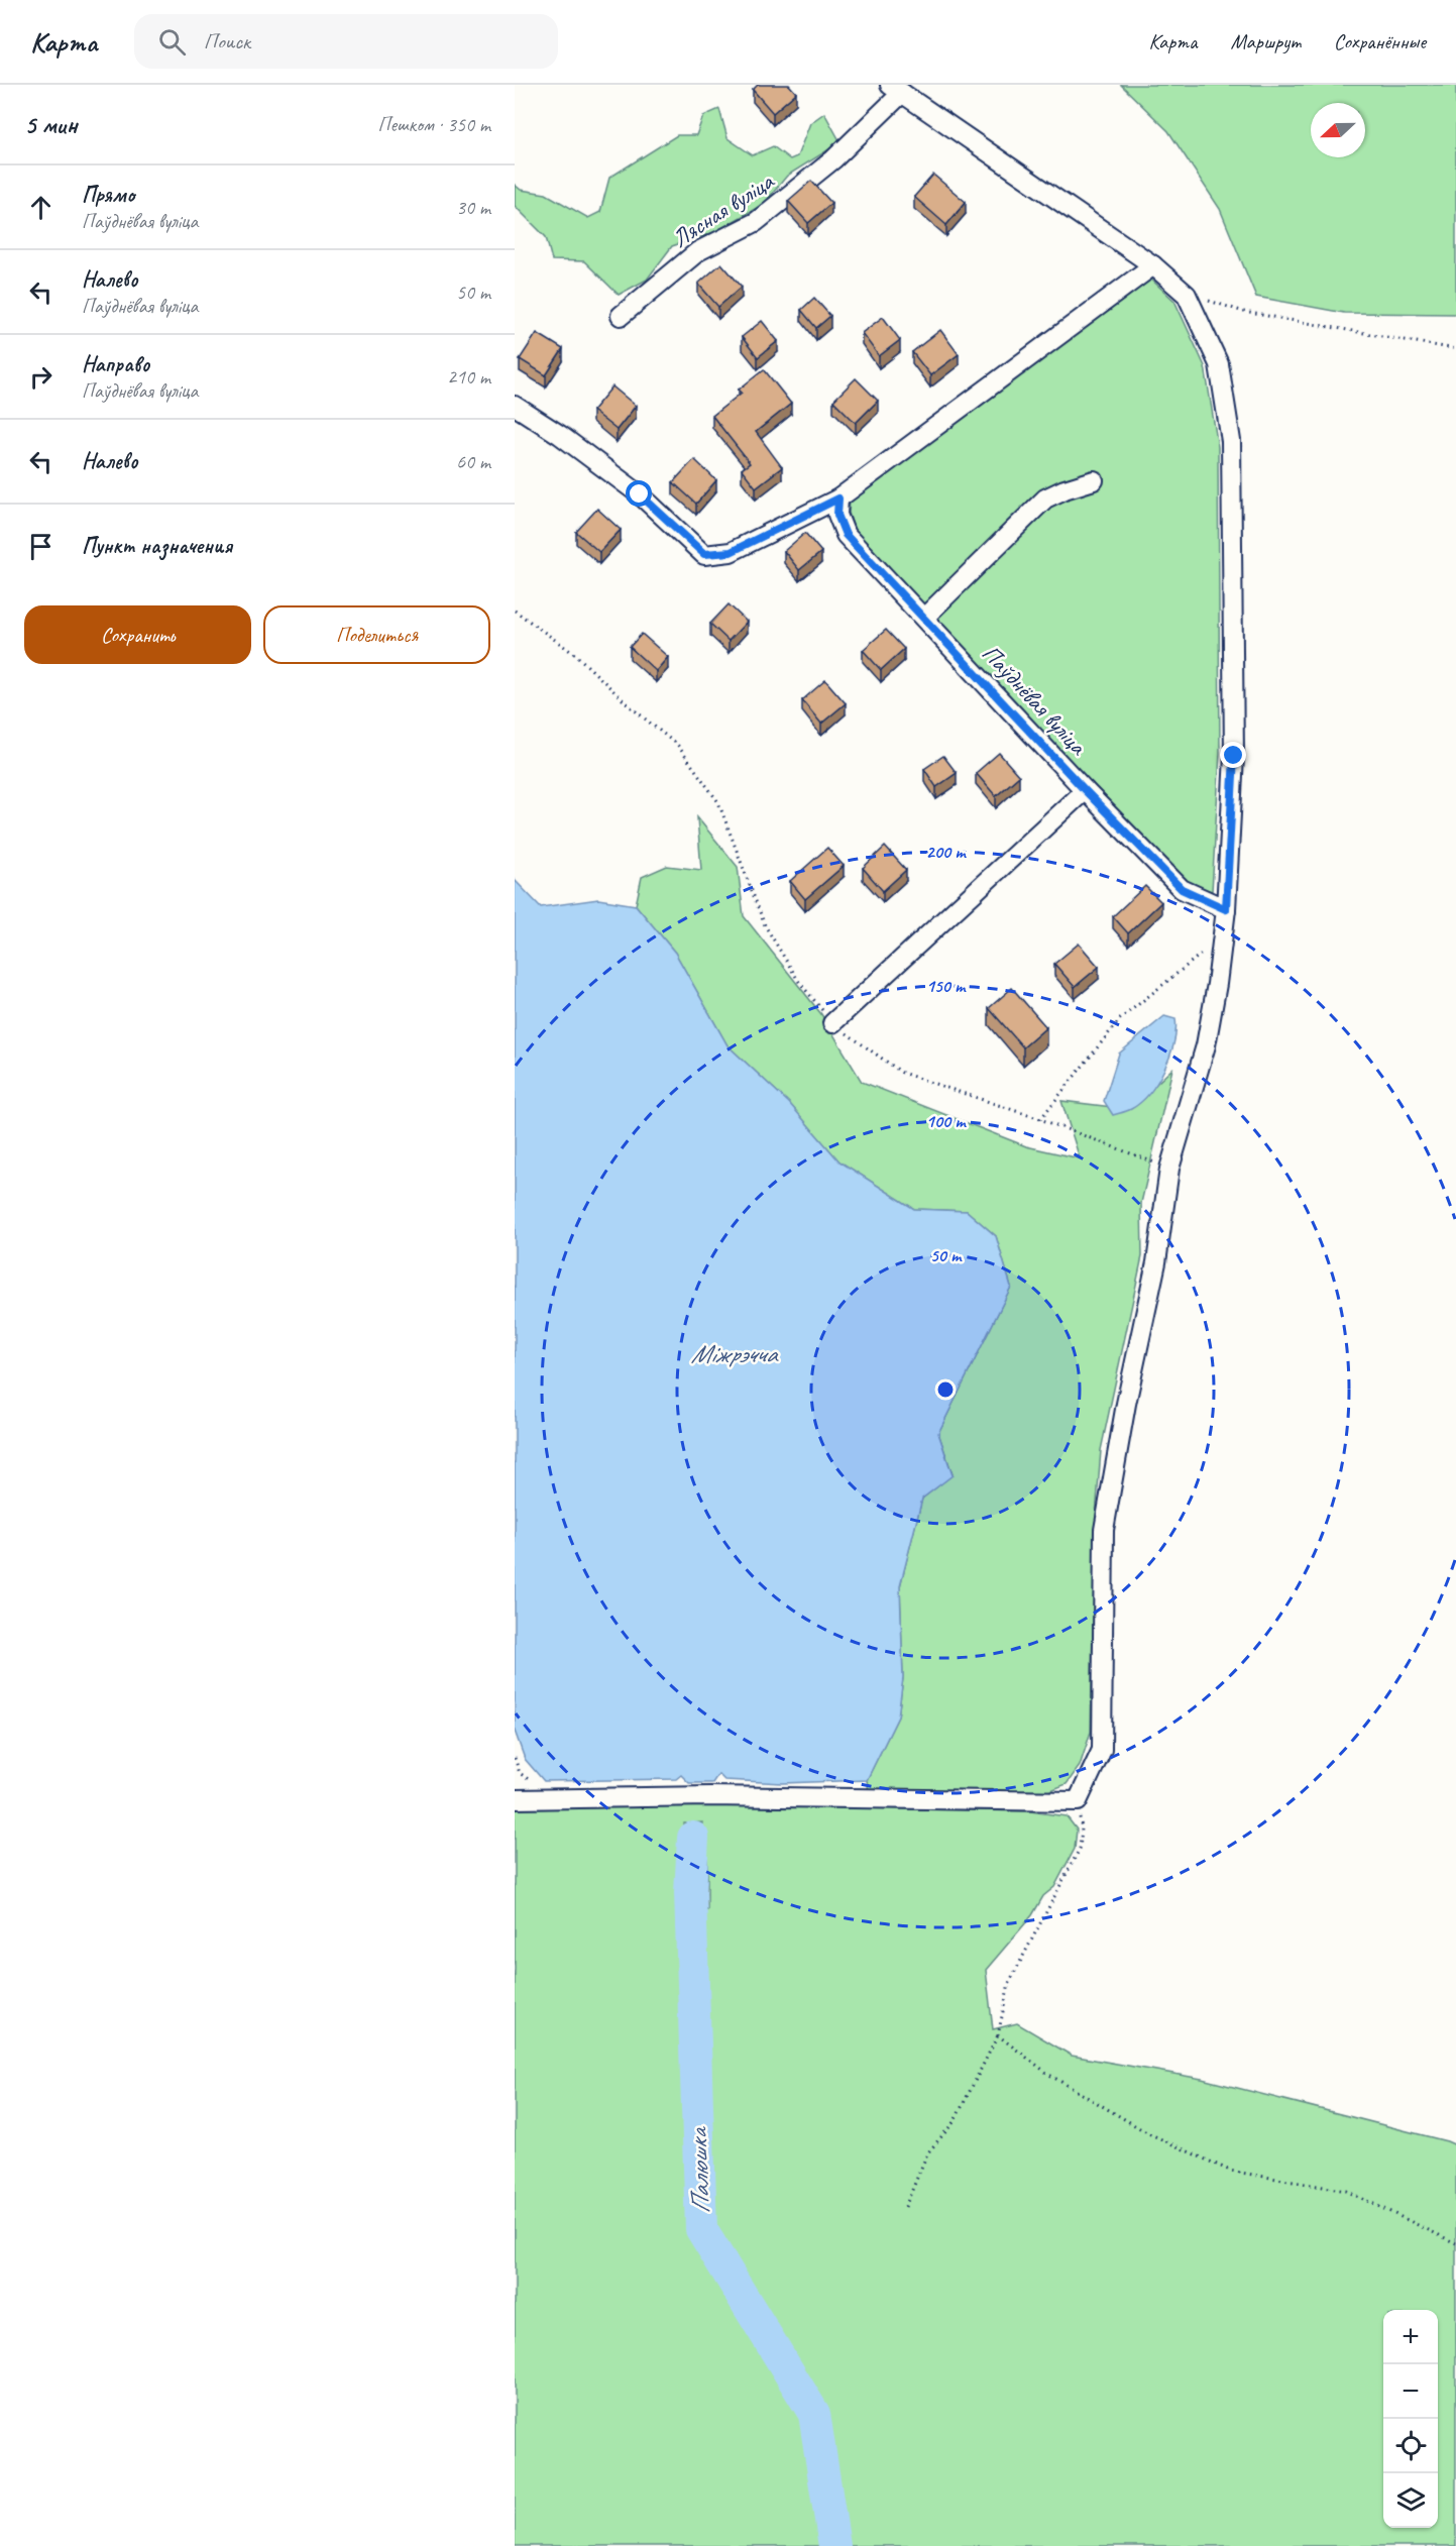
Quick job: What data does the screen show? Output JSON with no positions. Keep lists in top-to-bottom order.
{
  "streets": {
    "street": ["Лясная вуліца", "Паўднёвая вуліца"]
  },
  "water": ["Міжрэчча", "Палюшка"],
  "north": "left",
  "page": {
    "header": "Карта",
    "search": "Поиск",
    "nav": ["Карта", "Маршрут", "Сохранённые"],
    "heading": ["5 мин", "Пешком · 350 m"],
    "list": [
      ["Прямо", "Паўднёвая вуліца", "30 m"],
      ["Налево", "Паўднёвая вуліца", "50 m"],
      ["Направо", "Паўднёвая вуліца", "210 m"],
      ["Налево", "60 m"],
      "Пункт назначения"
    ],
    "buttons": ["Сохранить", "Поделиться"],
    "map_buttons": ["+", "−"]
  },
  "rings": [
    "200 m",
    "150 m",
    "100 m",
    "50 m"
  ]
}
